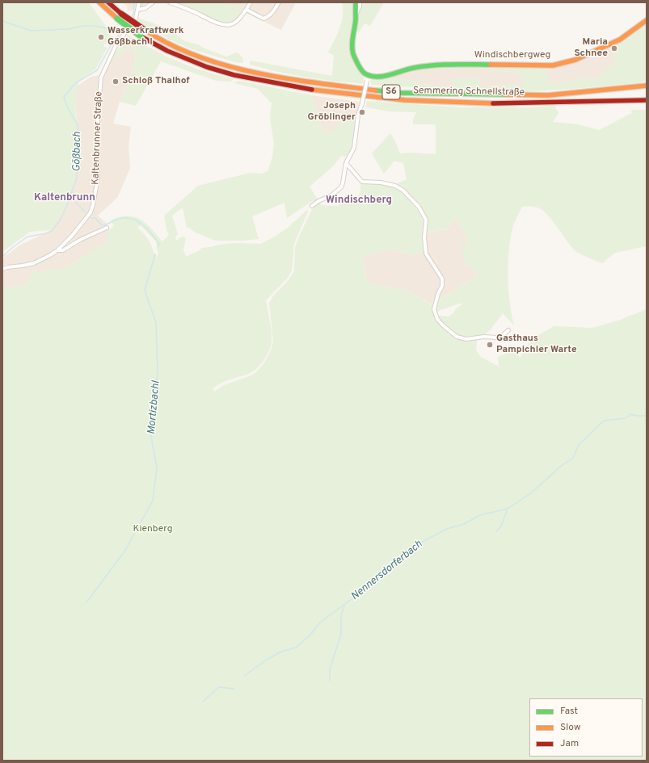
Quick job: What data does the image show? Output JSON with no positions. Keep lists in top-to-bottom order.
{
  "streets": {
    "main road": ["Windischbergweg", "S6", "Semmering Schnellstraße"],
    "street": ["Kaltenbrunner Straße"]
  },
  "districts": ["Kaltenbrunn", "Windischberg"],
  "water": ["Gößbach", "Mortizbachl", "Nennersdorferbach"],
  "parks": ["Kienberg"],
  "places": [
    "Wasserkraftwerk Gößbach I",
    "Maria Schnee",
    "Schloß Thalhof",
    "Joseph Gröblinger",
    "Gasthaus Pampichler Warte"
  ],
  "legend": ["Fast", "Slow", "Jam"]
}
